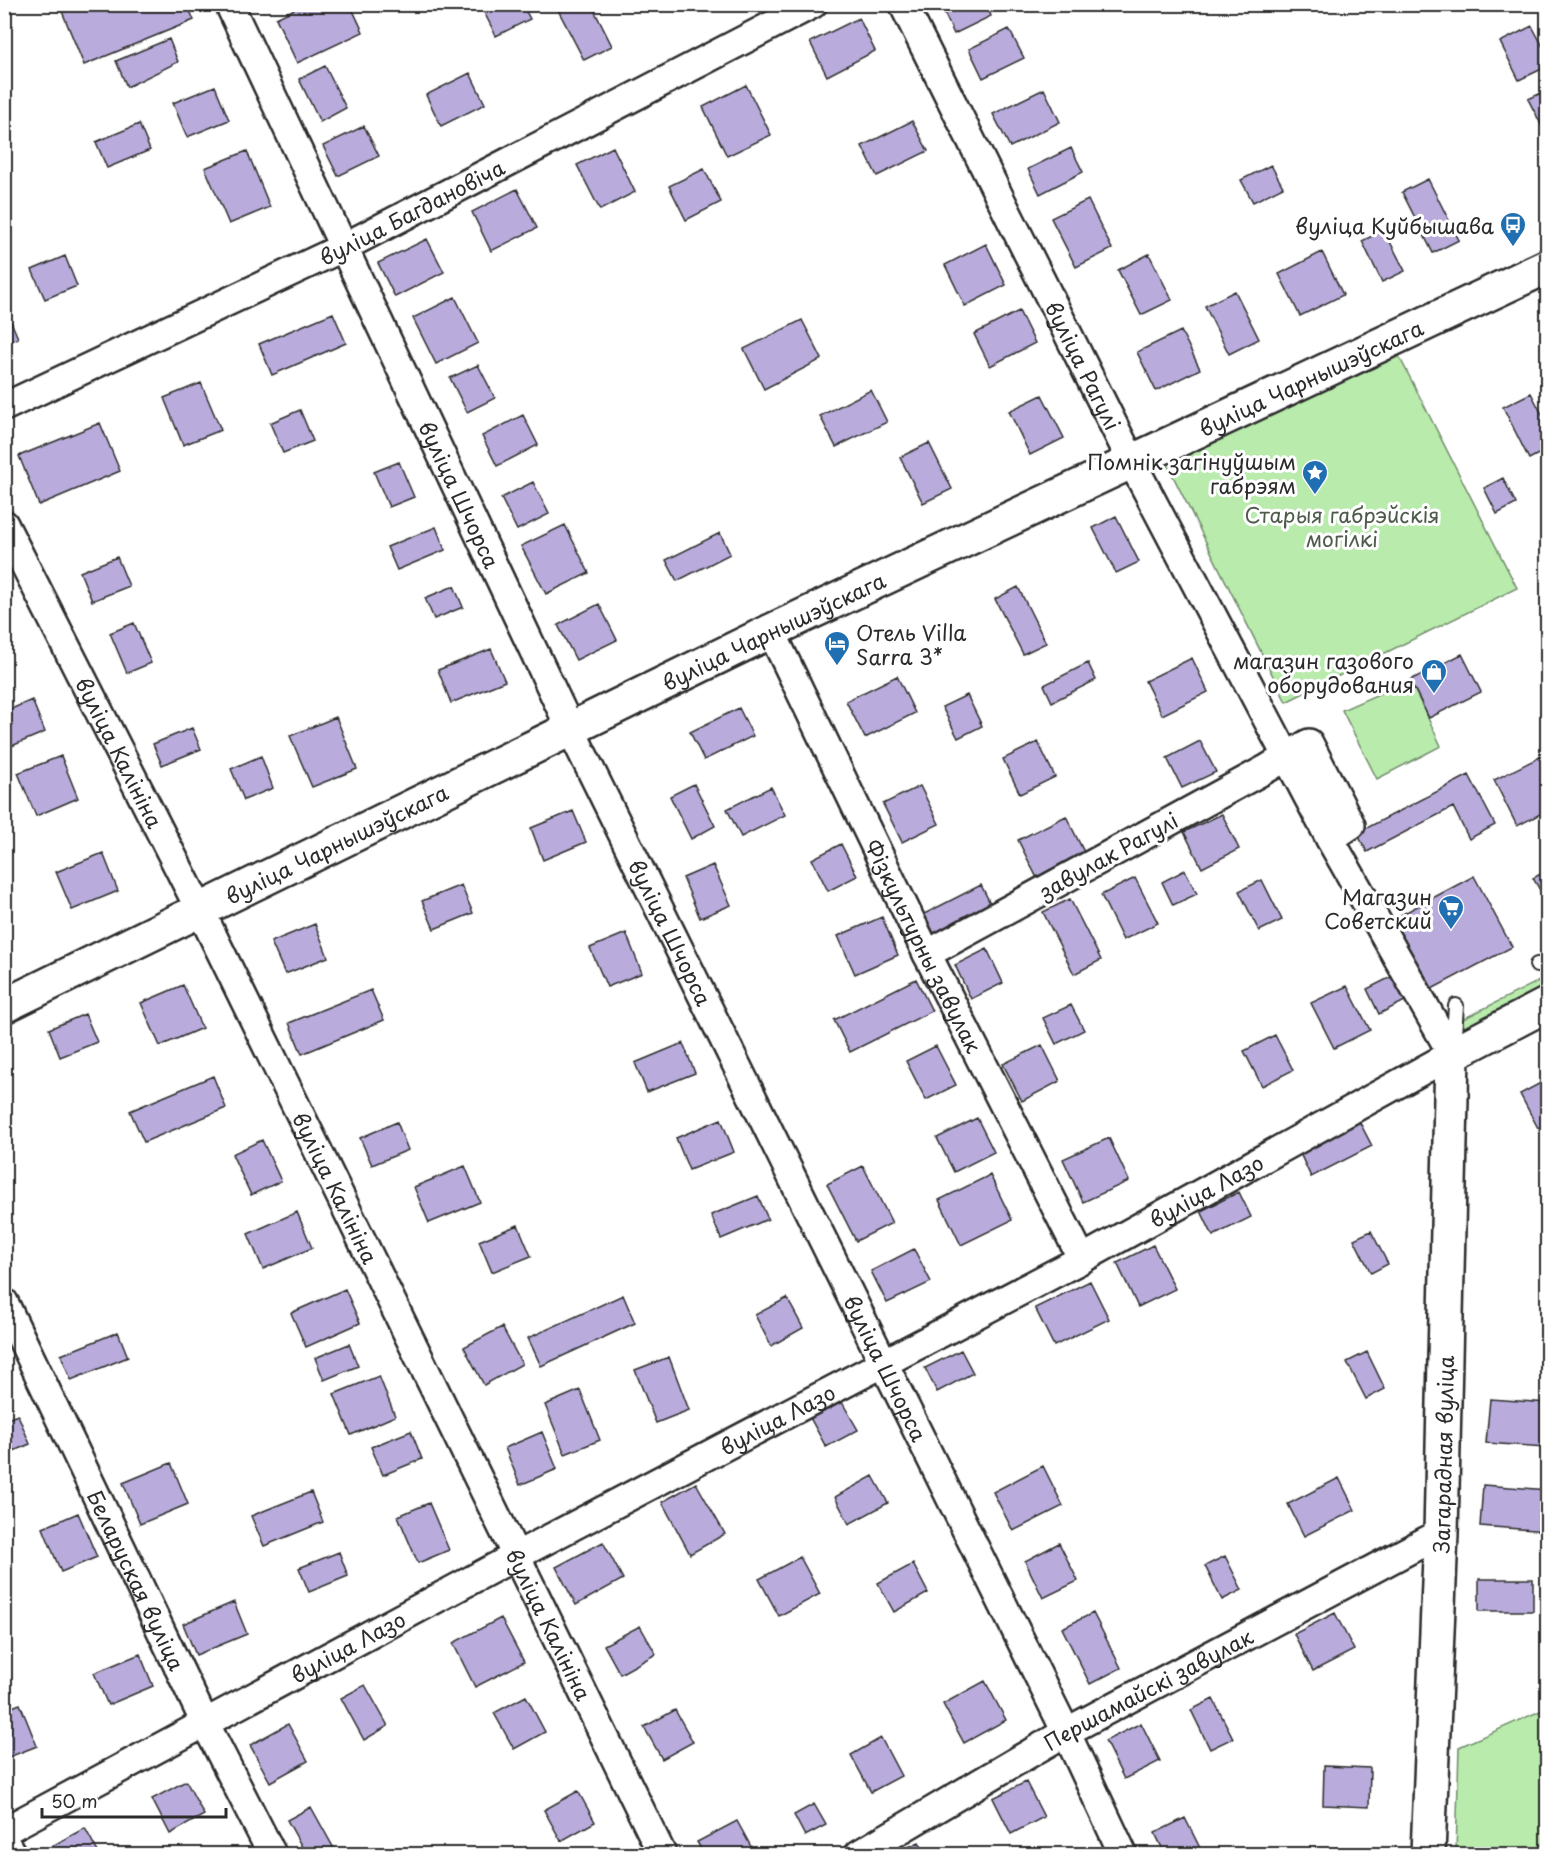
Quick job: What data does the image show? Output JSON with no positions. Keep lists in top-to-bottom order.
{
  "streets": {
    "main road": ["вуліца Чарнышэўскага", "вуліца Лазо", "Загарадная вуліца"],
    "street": [
      "вуліца Багдановіча",
      "вуліца Рагулі",
      "вуліца Шчорса",
      "вуліца Калініна",
      "завулак Рагулі",
      "Фізкультурны завулак",
      "Беларуская вуліца",
      "Першамайскі завулак"
    ]
  },
  "crossings": [
    ["вуліца Багдановіча", "вуліца Шчорса"],
    ["вуліца Рагулі", "вуліца Чарнышэўскага"],
    ["вуліца Рагулі", "завулак Рагулі"],
    ["вуліца Рагулі", "вуліца Лазо"],
    ["вуліца Рагулі", "Загарадная вуліца"],
    ["вуліца Чарнышэўскага", "вуліца Шчорса"],
    ["вуліца Чарнышэўскага", "вуліца Калініна"],
    ["вуліца Чарнышэўскага", "Фізкультурны завулак"],
    ["вуліца Шчорса", "вуліца Лазо"],
    ["вуліца Шчорса", "Першамайскі завулак"],
    ["вуліца Калініна", "вуліца Лазо"],
    ["завулак Рагулі", "Фізкультурны завулак"],
    ["Фізкультурны завулак", "вуліца Лазо"],
    ["вуліца Лазо", "Загарадная вуліца"],
    ["вуліца Лазо", "Беларуская вуліца"],
    ["Загарадная вуліца", "Першамайскі завулак"]
  ],
  "parks": ["Старыя габрэйскія могілкі"],
  "places": {
    "bus stop": ["вуліца Куйбышава"],
    "place": ["Помнік загінуўшым габрэям"],
    "hotel": ["Отель Villa Sarra 3*"],
    "shop": ["магазин газового оборудования"],
    "supermarket": ["Магазин Советский"]
  },
  "scale_bar": "50 m"
}
